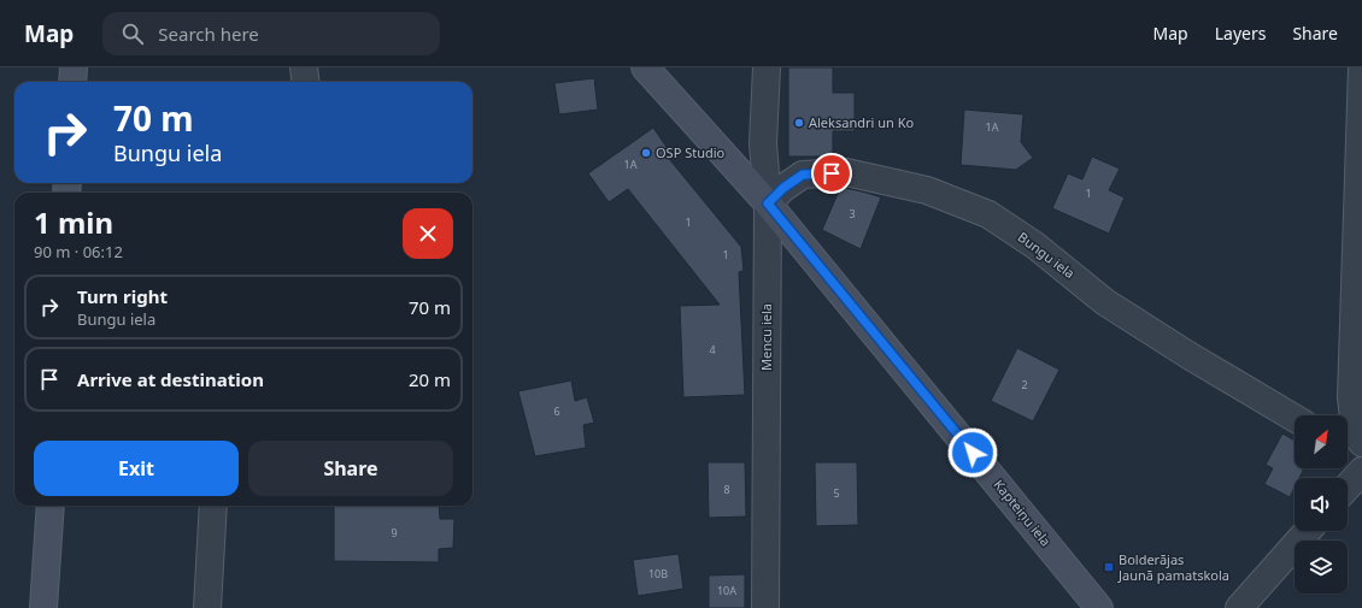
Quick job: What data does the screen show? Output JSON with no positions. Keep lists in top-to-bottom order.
{
  "streets": {
    "street": ["Bungu iela", "Mencu iela", "Kapteiņu iela"]
  },
  "crossings": [
    ["Bungu iela", "Mencu iela"],
    ["Bungu iela", "Kapteiņu iela"],
    ["Mencu iela", "Kapteiņu iela"]
  ],
  "places": {
    "other": ["Aleksandri un Ko", "OSP Studio"],
    "transit": ["Bolderājas Jaunā pamatskola"]
  },
  "house_numbers": [
    "1A",
    "1A",
    "1",
    "3",
    "1",
    "1",
    "4",
    "2",
    "6",
    "8",
    "5",
    "9",
    "10B",
    "10A"
  ],
  "north": "top right",
  "page": {
    "header": "Map",
    "search": "Search here",
    "nav": ["Map", "Layers", "Share"],
    "turn": ["70 m", "Bungu iela"],
    "heading": ["1 min", "90 m · 06:12"],
    "list": [
      {
        "name": "Turn right",
        "note": "Bungu iela",
        "value": "70 m"
      },
      {
        "name": "Arrive at destination",
        "value": "20 m"
      }
    ],
    "buttons": ["Exit", "Share"]
  }
}
